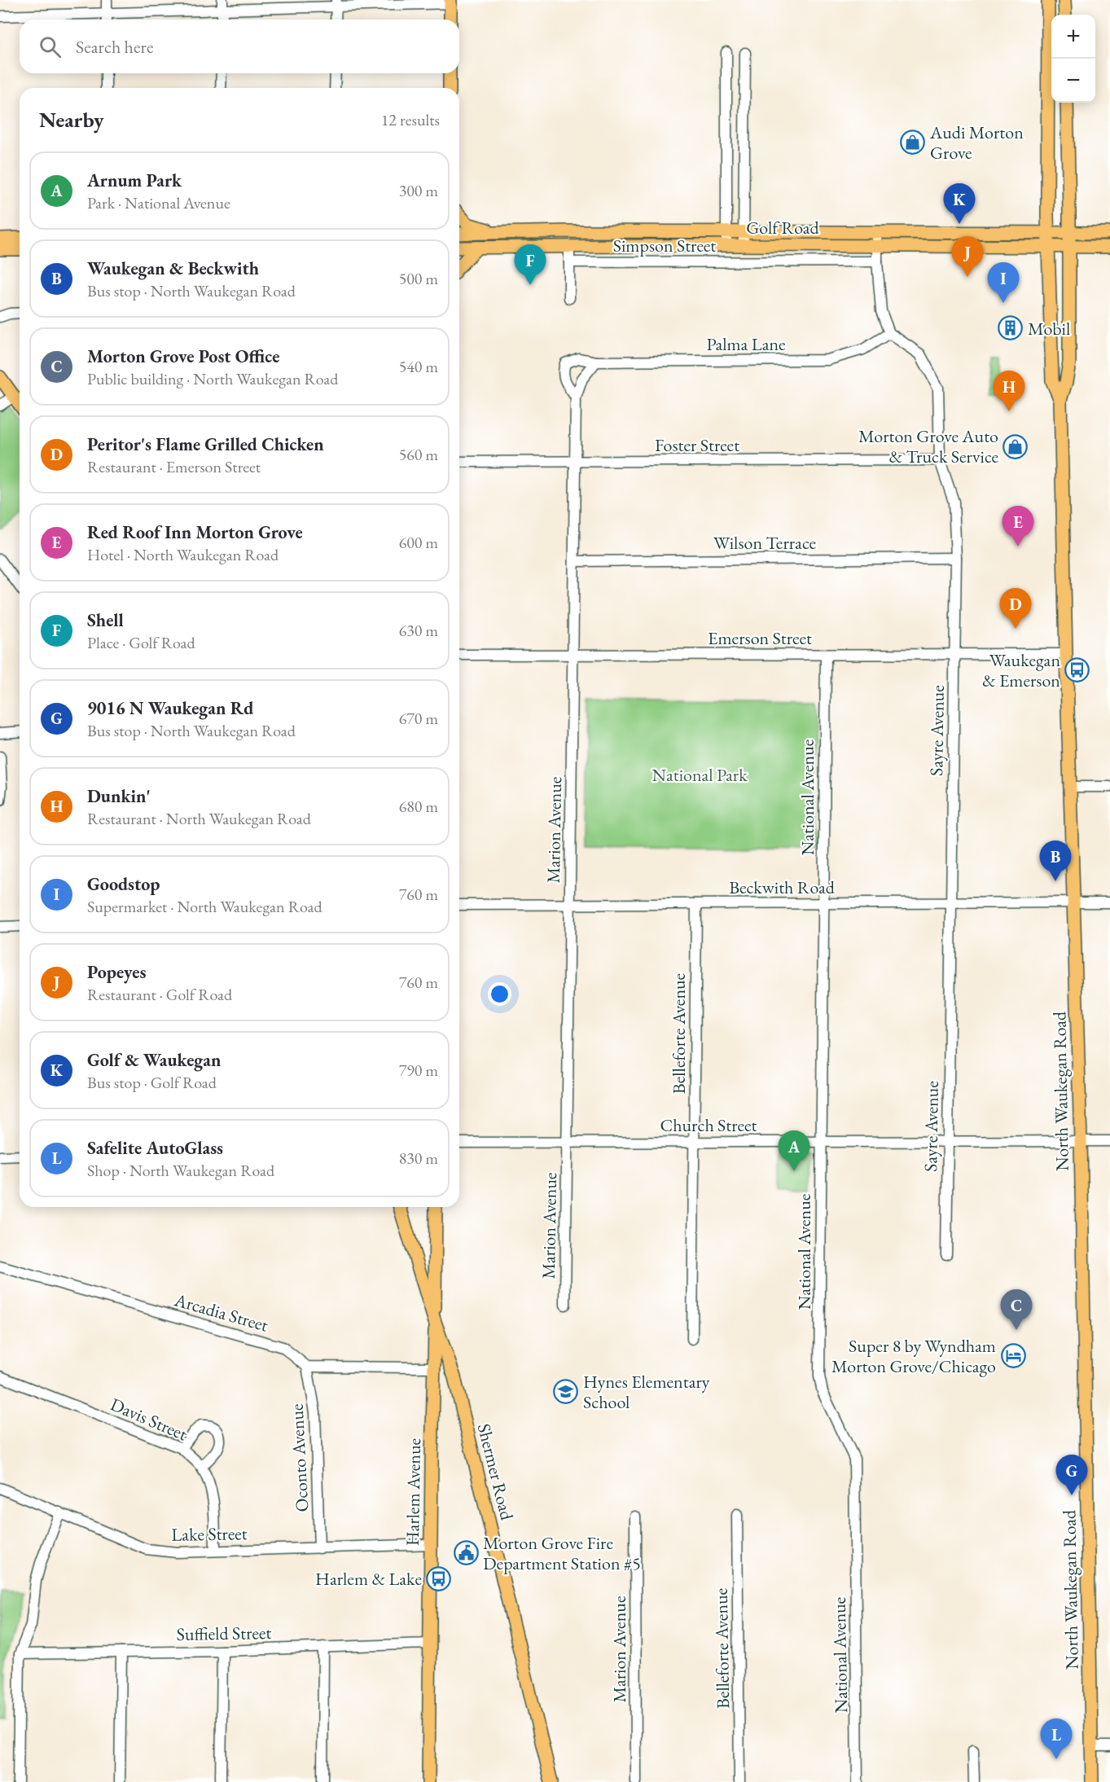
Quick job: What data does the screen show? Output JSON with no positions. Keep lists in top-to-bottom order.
{
  "streets": {
    "main road": [
      "Golf Road",
      "North Waukegan Road",
      "Shermer Road",
      "Harlem Avenue"
    ],
    "street": [
      "Simpson Street",
      "Palma Lane",
      "Foster Street",
      "Wilson Terrace",
      "Emerson Street",
      "Sayre Avenue",
      "National Avenue",
      "Marion Avenue",
      "Beckwith Road",
      "Belleforte Avenue",
      "Church Street",
      "Arcadia Street",
      "Davis Street",
      "Oconto Avenue",
      "Lake Street",
      "Suffield Street"
    ]
  },
  "crossings": [
    ["Golf Road", "North Waukegan Road"],
    ["Palma Lane", "Sayre Avenue"],
    ["Palma Lane", "Marion Avenue"],
    ["Foster Street", "Sayre Avenue"],
    ["Foster Street", "Marion Avenue"],
    ["Wilson Terrace", "Sayre Avenue"],
    ["Wilson Terrace", "Marion Avenue"],
    ["Emerson Street", "Sayre Avenue"],
    ["Emerson Street", "National Avenue"],
    ["Emerson Street", "Marion Avenue"],
    ["Emerson Street", "North Waukegan Road"],
    ["Sayre Avenue", "Beckwith Road"],
    ["Sayre Avenue", "Church Street"],
    ["National Avenue", "Beckwith Road"],
    ["National Avenue", "Church Street"],
    ["Marion Avenue", "Beckwith Road"],
    ["Marion Avenue", "Church Street"],
    ["Beckwith Road", "Belleforte Avenue"],
    ["Beckwith Road", "North Waukegan Road"],
    ["Belleforte Avenue", "Church Street"],
    ["North Waukegan Road", "Church Street"],
    ["Arcadia Street", "Oconto Avenue"],
    ["Davis Street", "Lake Street"],
    ["Oconto Avenue", "Lake Street"],
    ["Shermer Road", "Harlem Avenue"],
    ["Harlem Avenue", "Lake Street"],
    ["Harlem Avenue", "Suffield Street"]
  ],
  "parks": ["National Park"],
  "places": {
    "shop": ["Audi Morton Grove", "Morton Grove Auto & Truck Service"],
    "building": ["Mobil"],
    "bus stop": ["Waukegan & Emerson", "Harlem & Lake"],
    "hotel": ["Super 8 by Wyndham Morton Grove/Chicago"],
    "school or university": ["Hynes Elementary School"],
    "public building": ["Morton Grove Fire Department Station #5"]
  },
  "page": {
    "map_buttons": ["+", "−"],
    "search": "Search here",
    "heading": ["Nearby", "12 results"],
    "list": [
      {
        "mark": "A",
        "name": "Arnum Park",
        "note": "Park · National Avenue",
        "value": "300 m"
      },
      {
        "mark": "B",
        "name": "Waukegan & Beckwith",
        "note": "Bus stop · North Waukegan Road",
        "value": "500 m"
      },
      {
        "mark": "C",
        "name": "Morton Grove Post Office",
        "note": "Public building · North Waukegan Road",
        "value": "540 m"
      },
      {
        "mark": "D",
        "name": "Peritor's Flame Grilled Chicken",
        "note": "Restaurant · Emerson Street",
        "value": "560 m"
      },
      {
        "mark": "E",
        "name": "Red Roof Inn Morton Grove",
        "note": "Hotel · North Waukegan Road",
        "value": "600 m"
      },
      {
        "mark": "F",
        "name": "Shell",
        "note": "Place · Golf Road",
        "value": "630 m"
      },
      {
        "mark": "G",
        "name": "9016 N Waukegan Rd",
        "note": "Bus stop · North Waukegan Road",
        "value": "670 m"
      },
      {
        "mark": "H",
        "name": "Dunkin'",
        "note": "Restaurant · North Waukegan Road",
        "value": "680 m"
      },
      {
        "mark": "I",
        "name": "Goodstop",
        "note": "Supermarket · North Waukegan Road",
        "value": "760 m"
      },
      {
        "mark": "J",
        "name": "Popeyes",
        "note": "Restaurant · Golf Road",
        "value": "760 m"
      },
      {
        "mark": "K",
        "name": "Golf & Waukegan",
        "note": "Bus stop · Golf Road",
        "value": "790 m"
      },
      {
        "mark": "L",
        "name": "Safelite AutoGlass",
        "note": "Shop · North Waukegan Road",
        "value": "830 m"
      }
    ],
    "pins": [
      "K",
      "J",
      "F",
      "I",
      "H",
      "E",
      "D",
      "B",
      "A",
      "C",
      "G",
      "L"
    ]
  }
}
